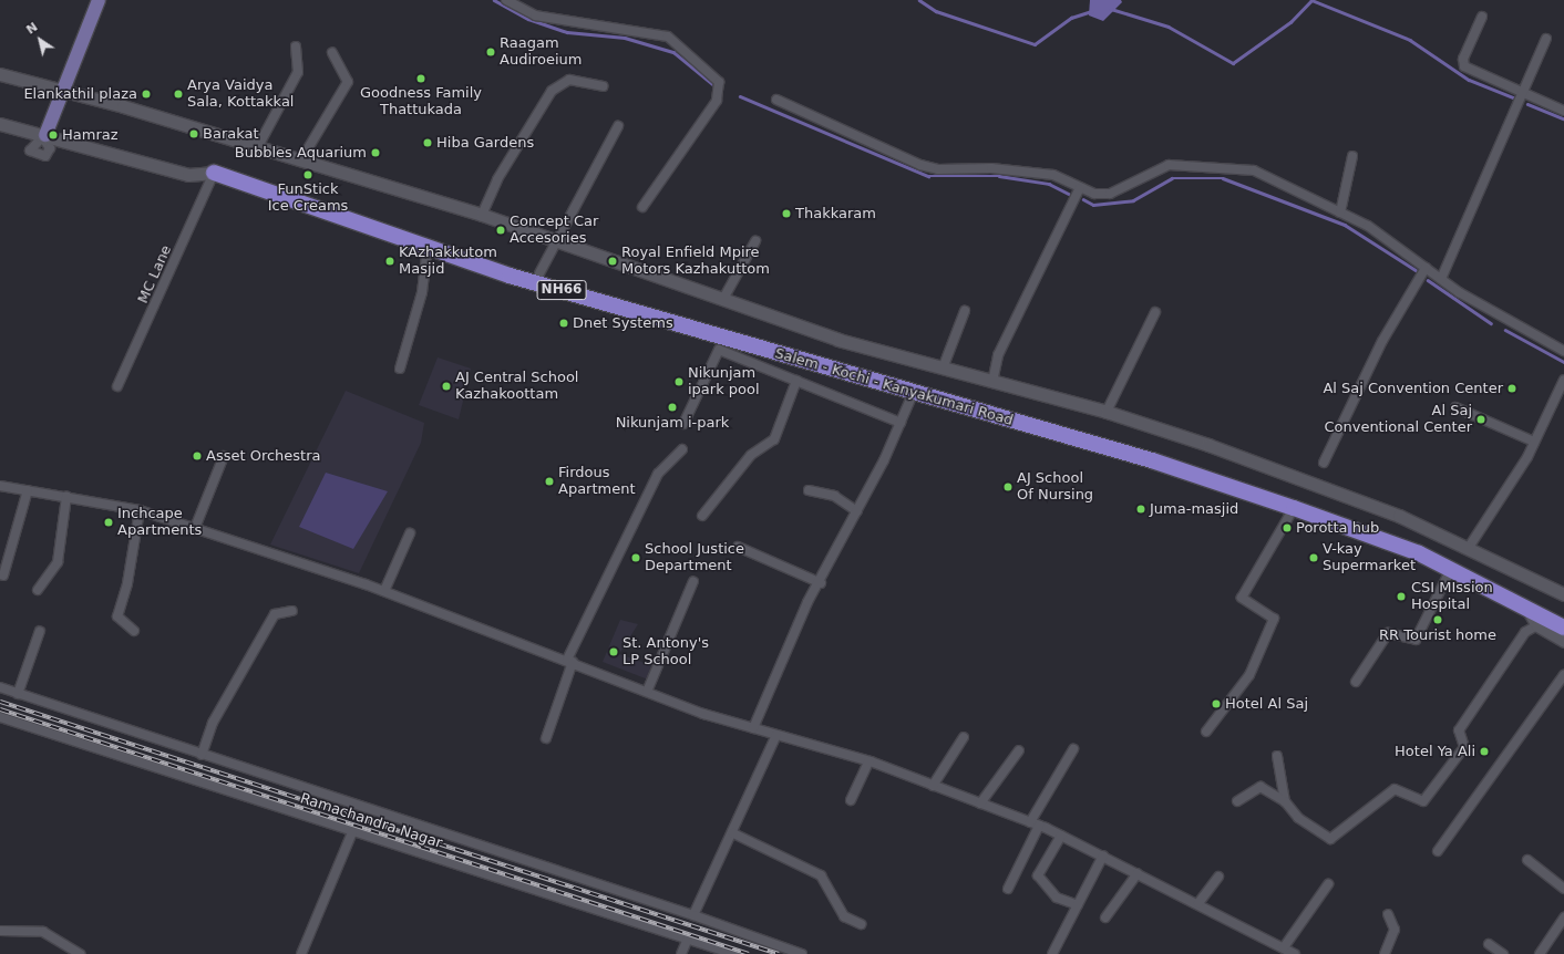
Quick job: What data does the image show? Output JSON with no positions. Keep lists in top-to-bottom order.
{
  "streets": {
    "highway": ["NH66", "Salem - Kochi - Kanyakumari Road"],
    "street": ["MC Lane", "Ramachandra Nagar"]
  },
  "crossings": [
    ["MC Lane", "Salem - Kochi - Kanyakumari Road"]
  ],
  "places": [
    "Raagam Audiroeium",
    "Goodness Family Thattukada",
    "Elankathil plaza",
    "Arya Vaidya Sala, Kottakkal",
    "Barakat",
    "Hamraz",
    "Hiba Gardens",
    "Bubbles Aquarium",
    "FunStick Ice Creams",
    "Thakkaram",
    "Concept Car Accesories",
    "KAzhakkutom Masjid",
    "Royal Enfield Mpire Motors Kazhakuttom",
    "Dnet Systems",
    "Nikunjam ipark pool",
    "AJ Central School Kazhakoottam",
    "Al Saj Convention Center",
    "Nikunjam i-park",
    "Al Saj Conventional Center",
    "Asset Orchestra",
    "Firdous Apartment",
    "AJ School Of Nursing",
    "Juma-masjid",
    "Inchcape Apartments",
    "Porotta hub",
    "School Justice Department",
    "V-kay Supermarket",
    "CSI MIssion Hospital",
    "RR Tourist home",
    "St. Antony's LP School",
    "Hotel Al Saj",
    "Hotel Ya Ali"
  ],
  "north": "top left"
}
